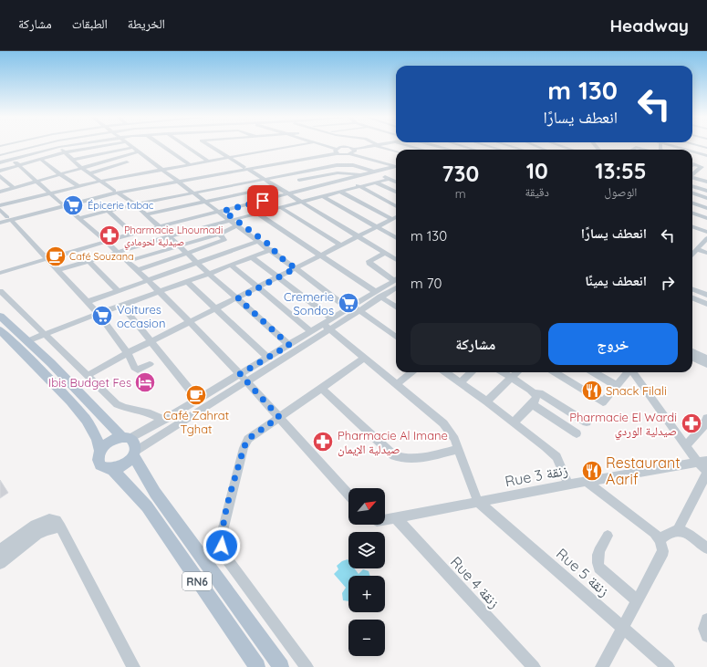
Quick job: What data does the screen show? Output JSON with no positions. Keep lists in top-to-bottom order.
{
  "streets": {
    "main road": ["RN6"],
    "street": ["Rue 3 زنقة", "Rue 5 زنقة", "Rue 4 زنقة"]
  },
  "crossings": [
    ["Rue 3 زنقة", "Rue 5 زنقة"],
    ["Rue 3 زنقة", "Rue 4 زنقة"]
  ],
  "places": {
    "supermarket": ["Épicerie tabac", "Cremerie Sondos", "Voitures occasion"],
    "pharmacy": ["Pharmacie Lhoumadi صيدلية لحومادي", "Pharmacie El Wardi صيدلية الوردي", "Pharmacie Al Imane صيدلية الإيمان"],
    "cafe": ["Café Souzana", "Café Zahrat Tghat"],
    "hotel": ["Ibis Budget Fes"],
    "restaurant": ["Snack Filali", "Restaurant Aarif"]
  },
  "north": "top right",
  "page": {
    "header": "Headway",
    "nav": ["الخريطة", "الطبقات", "مشاركة"],
    "turn": ["130 m", "انعطف يسارًا"],
    "eta": [
      "13:55",
      "الوصول",
      "10",
      "دقيقة",
      "730",
      "m"
    ],
    "list": [
      {
        "name": "انعطف يسارًا",
        "value": "130 m"
      },
      {
        "name": "انعطف يمينًا",
        "value": "70 m"
      }
    ],
    "buttons": ["خروج", "مشاركة"],
    "map_buttons": ["+", "−"]
  }
}
